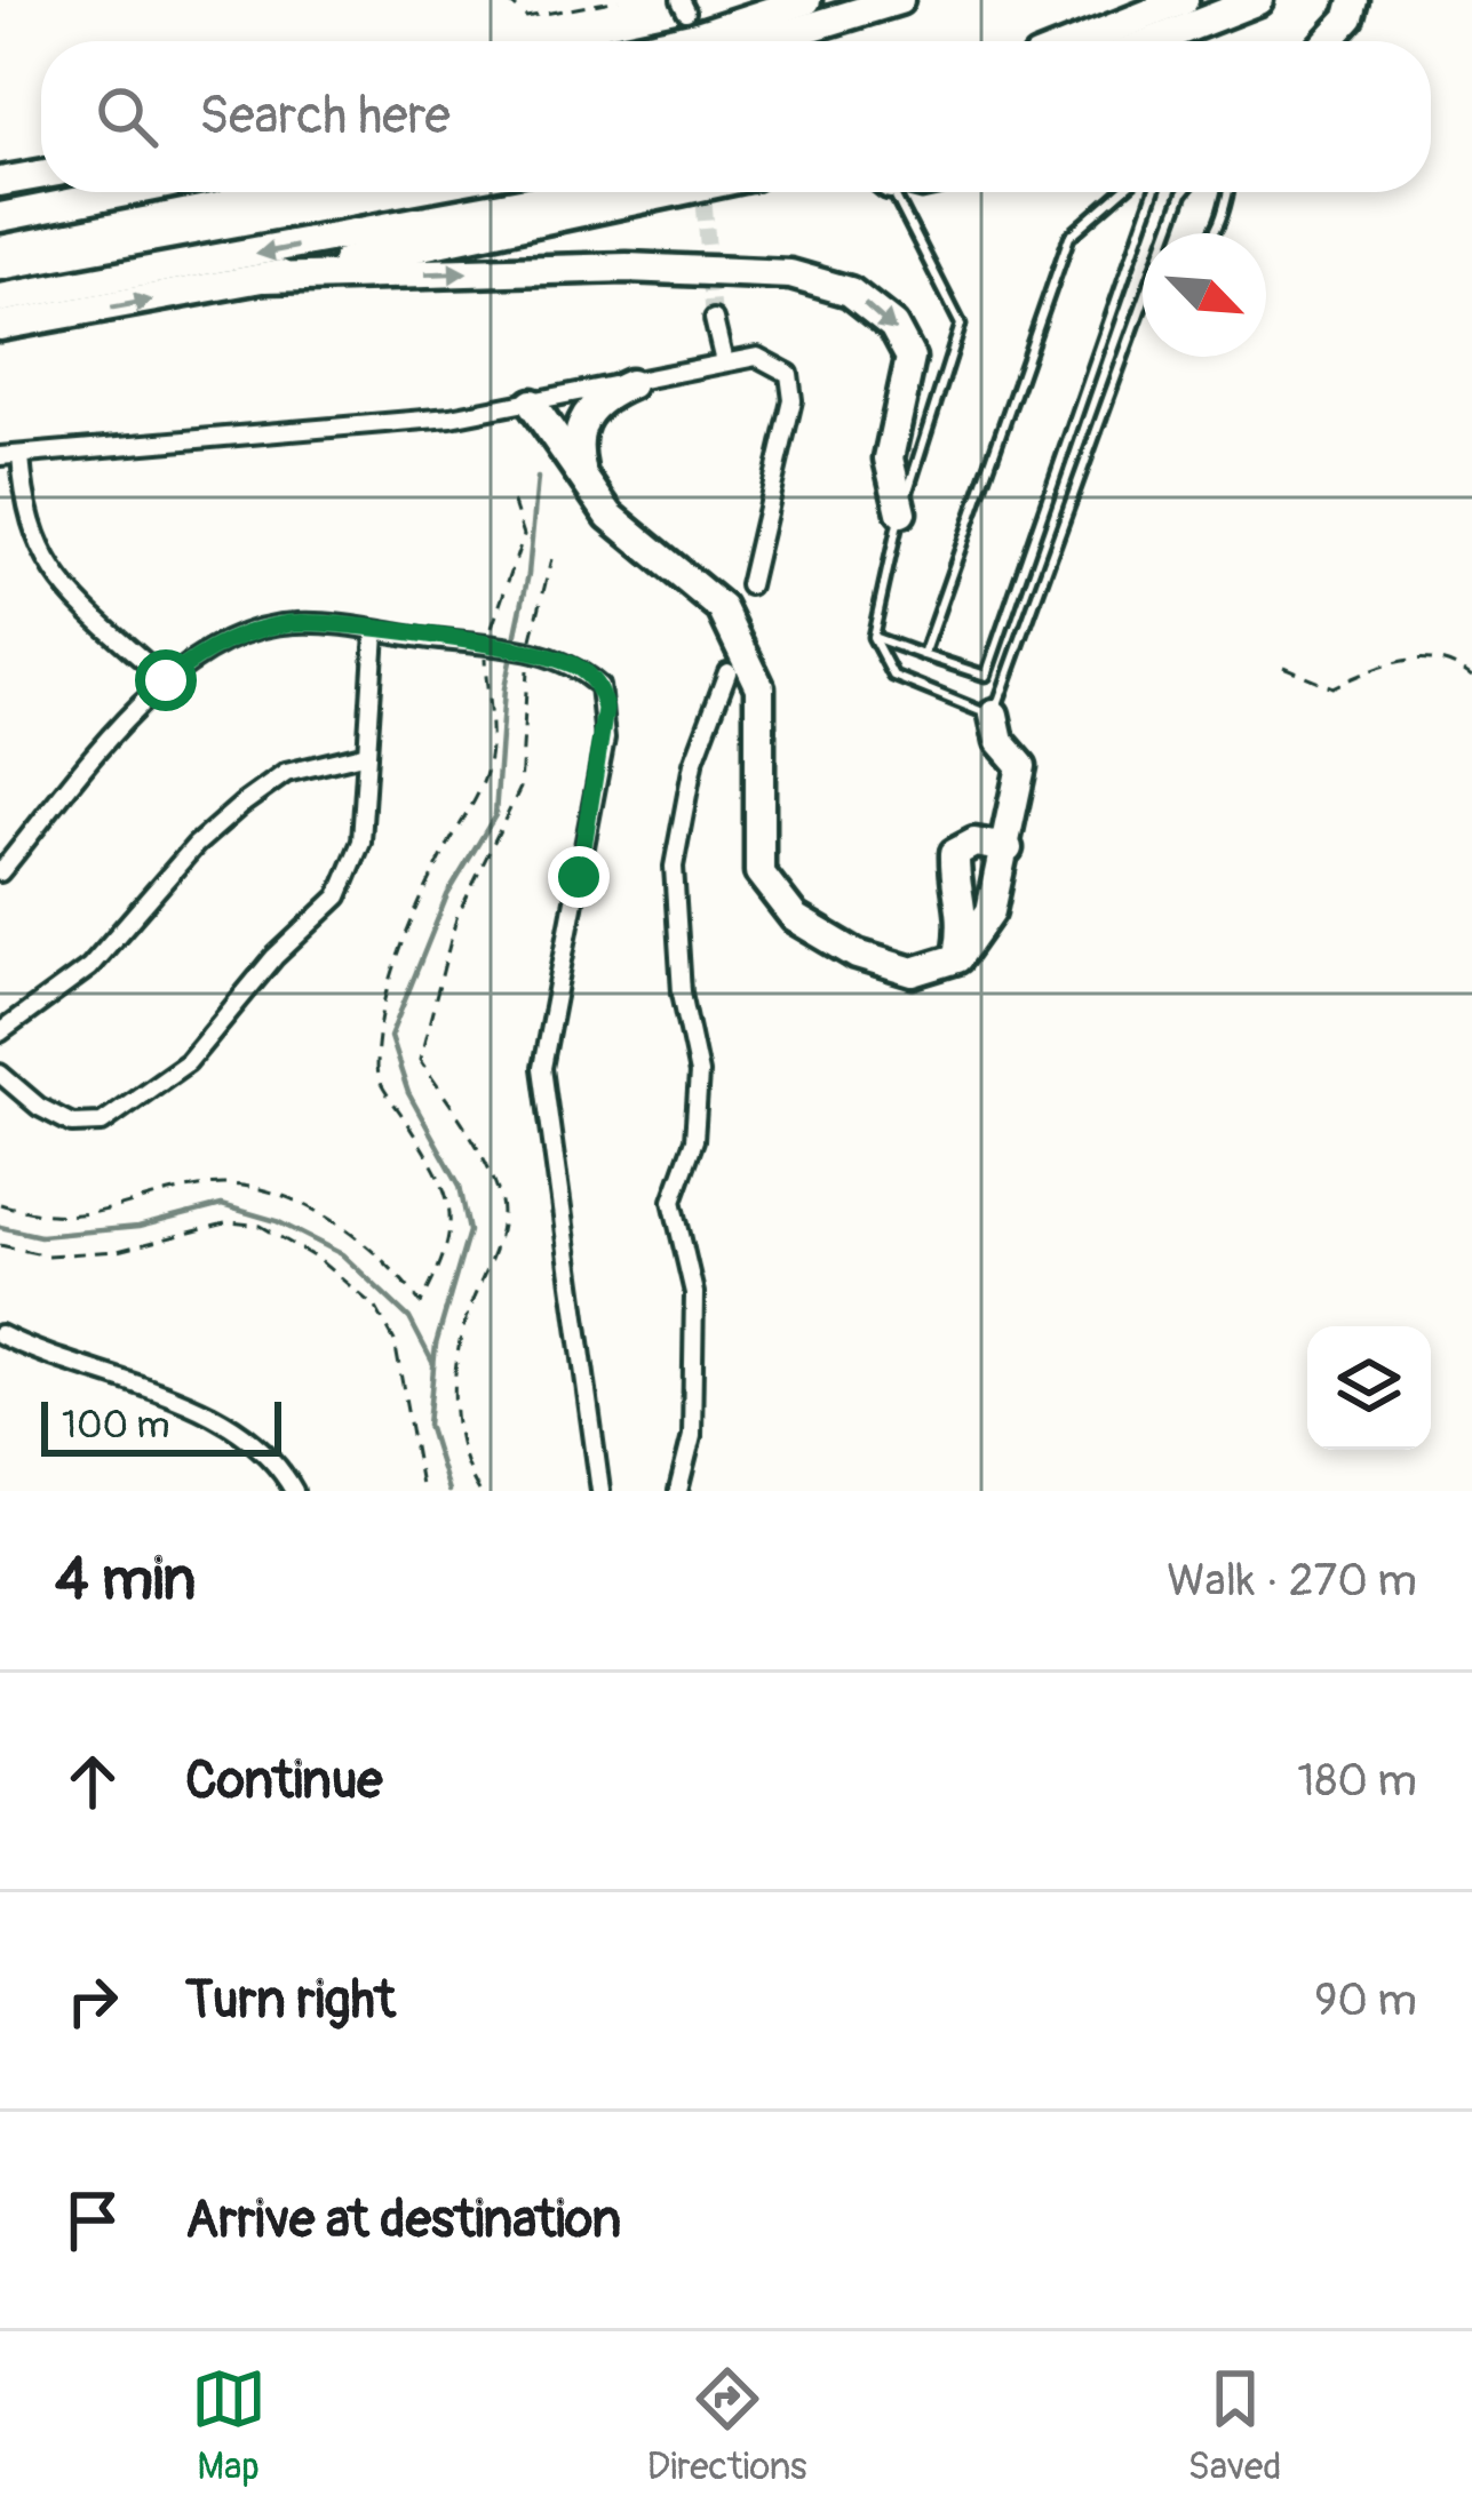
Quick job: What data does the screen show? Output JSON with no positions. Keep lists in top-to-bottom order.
{
  "scale_bar": "100 m",
  "north": "bottom right",
  "page": {
    "search": "Search here",
    "scale": "100 m",
    "heading": ["4 min", "Walk · 270 m"],
    "list": [
      ["Continue", "180 m"],
      ["Turn right", "90 m"],
      "Arrive at destination"
    ],
    "nav": ["Map", "Directions", "Saved"]
  }
}
